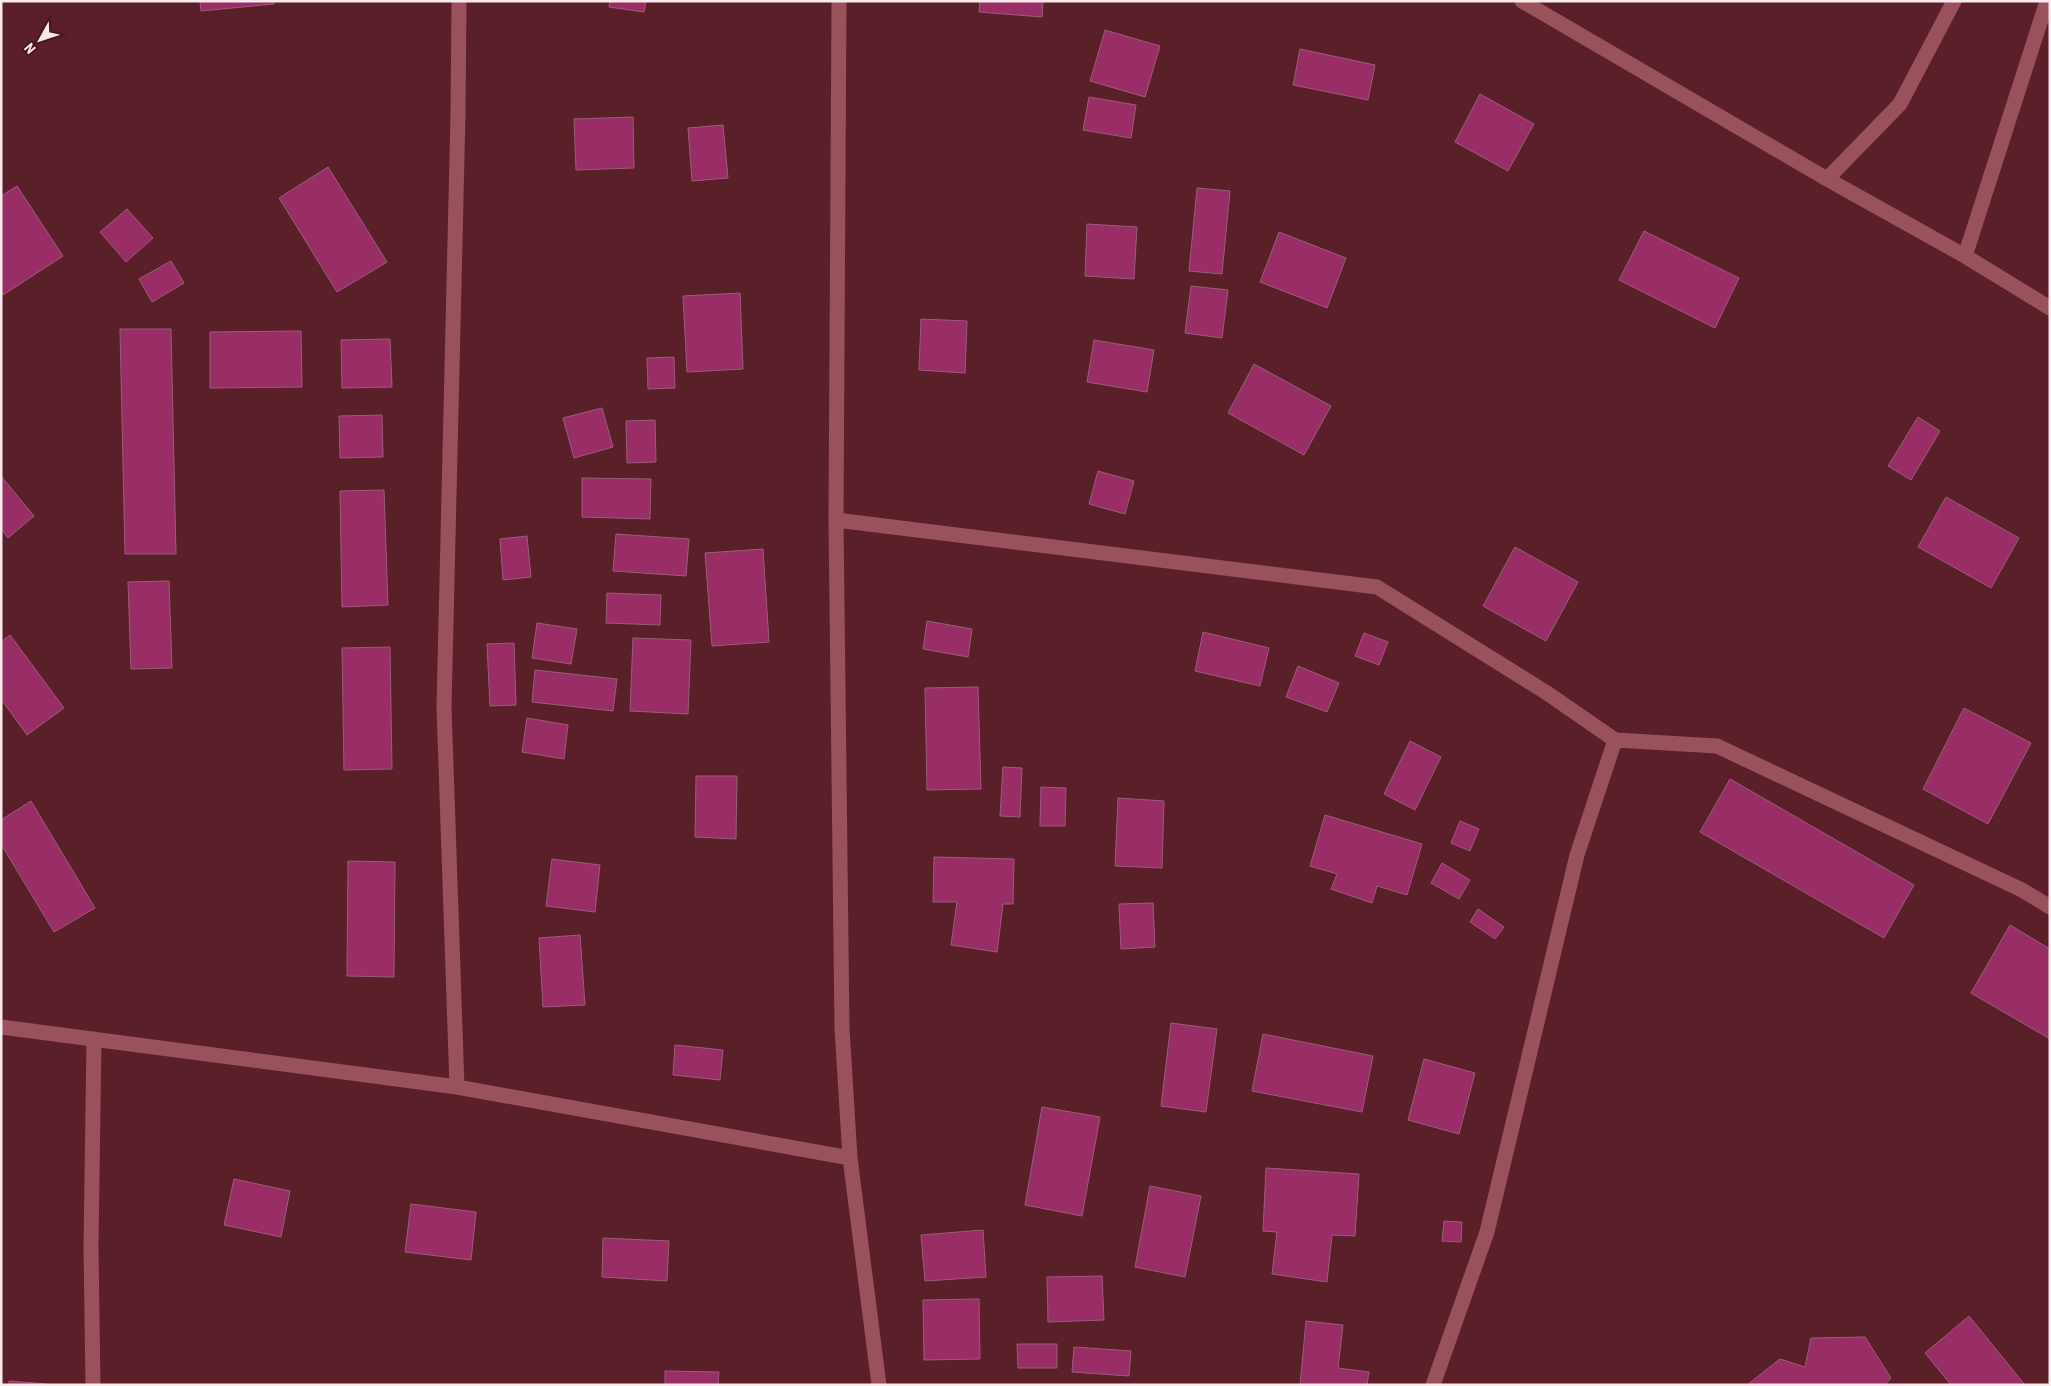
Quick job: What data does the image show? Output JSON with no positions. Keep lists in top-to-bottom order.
{
  "north": "bottom left"
}
